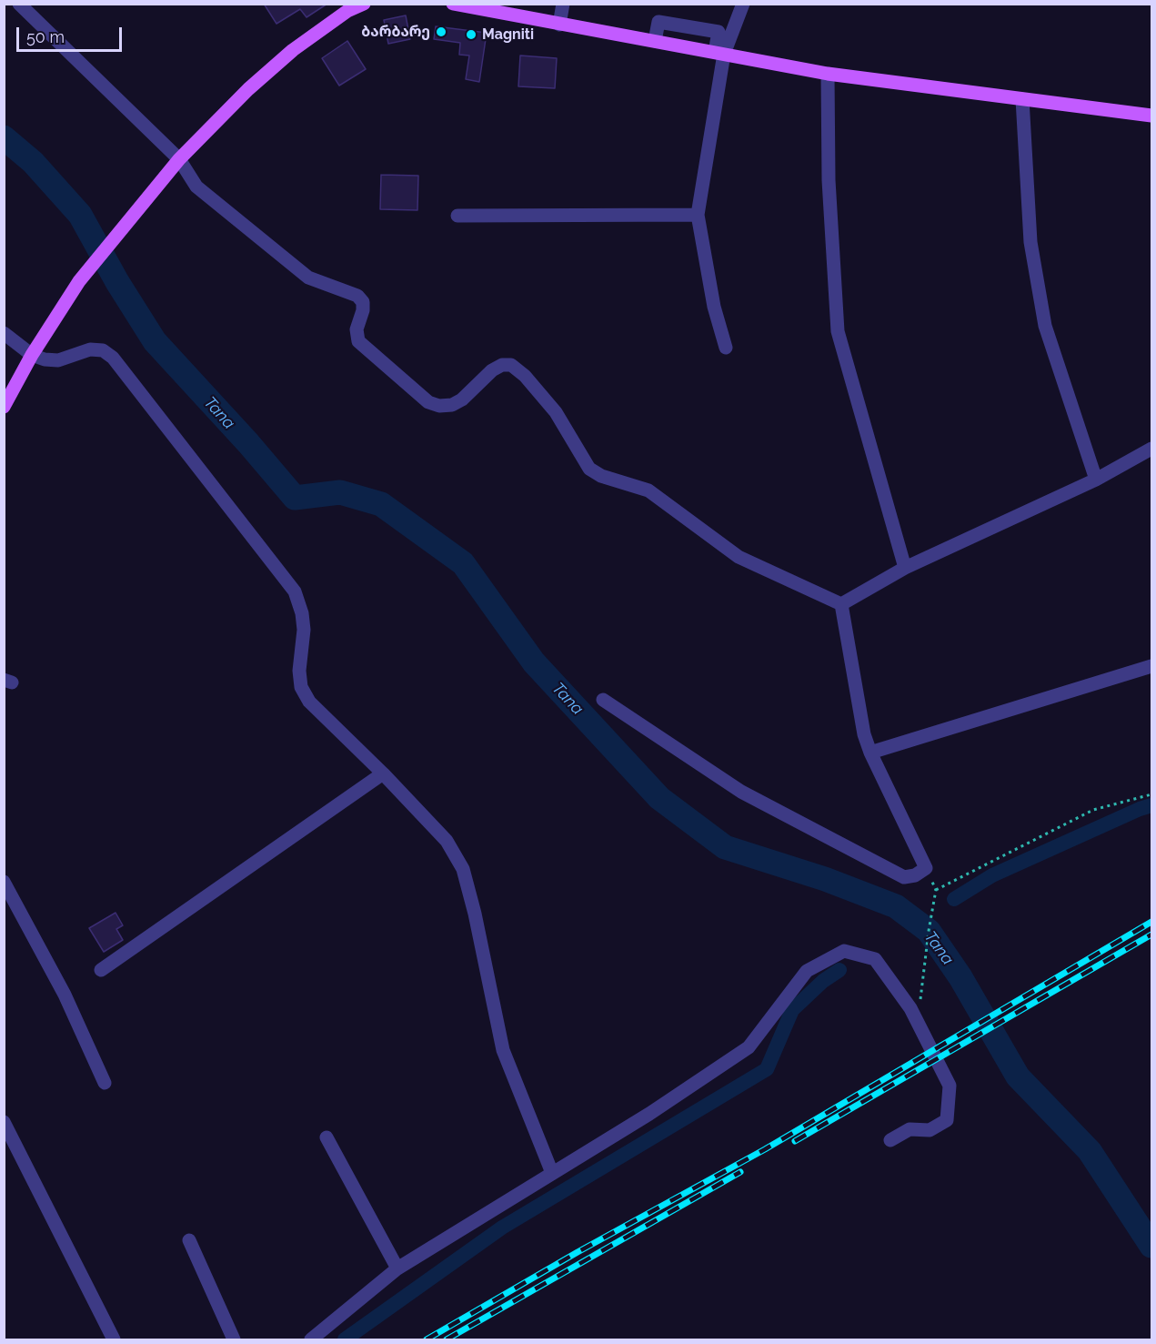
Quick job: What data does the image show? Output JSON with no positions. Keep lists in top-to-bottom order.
{
  "water": ["Tana"],
  "places": ["ბარბარე", "Magniti"],
  "scale_bar": "50 m"
}
